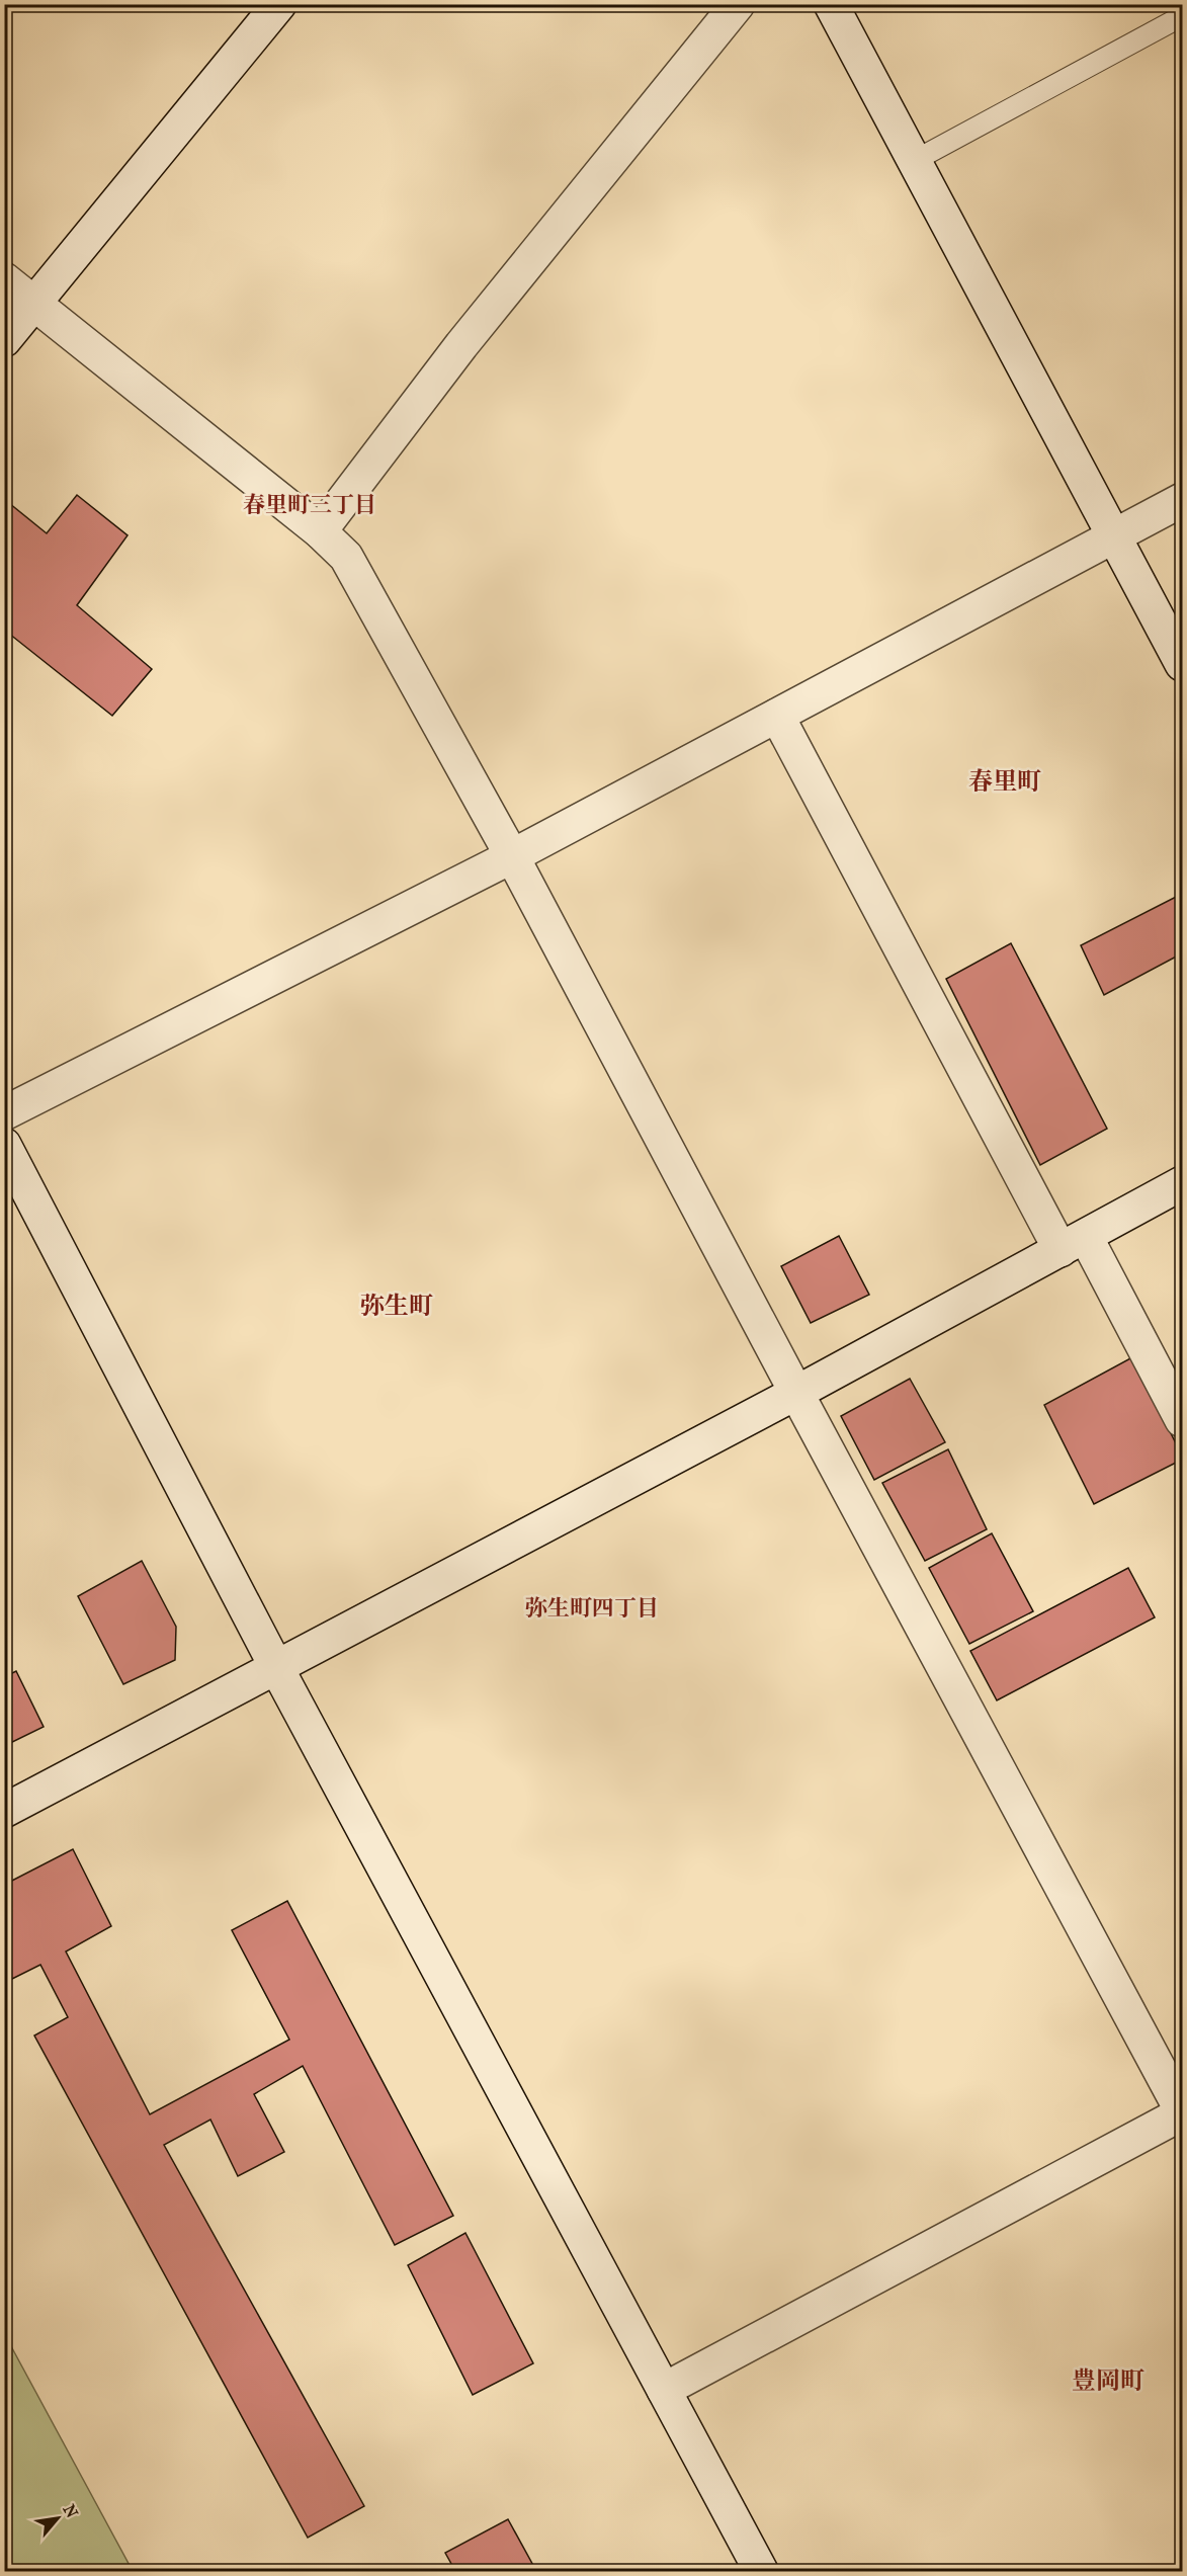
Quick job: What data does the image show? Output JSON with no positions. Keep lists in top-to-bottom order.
{
  "districts": [
    "春里町三丁目",
    "春里町",
    "弥生町",
    "弥生町四丁目",
    "豊岡町"
  ],
  "north": "top right"
}
